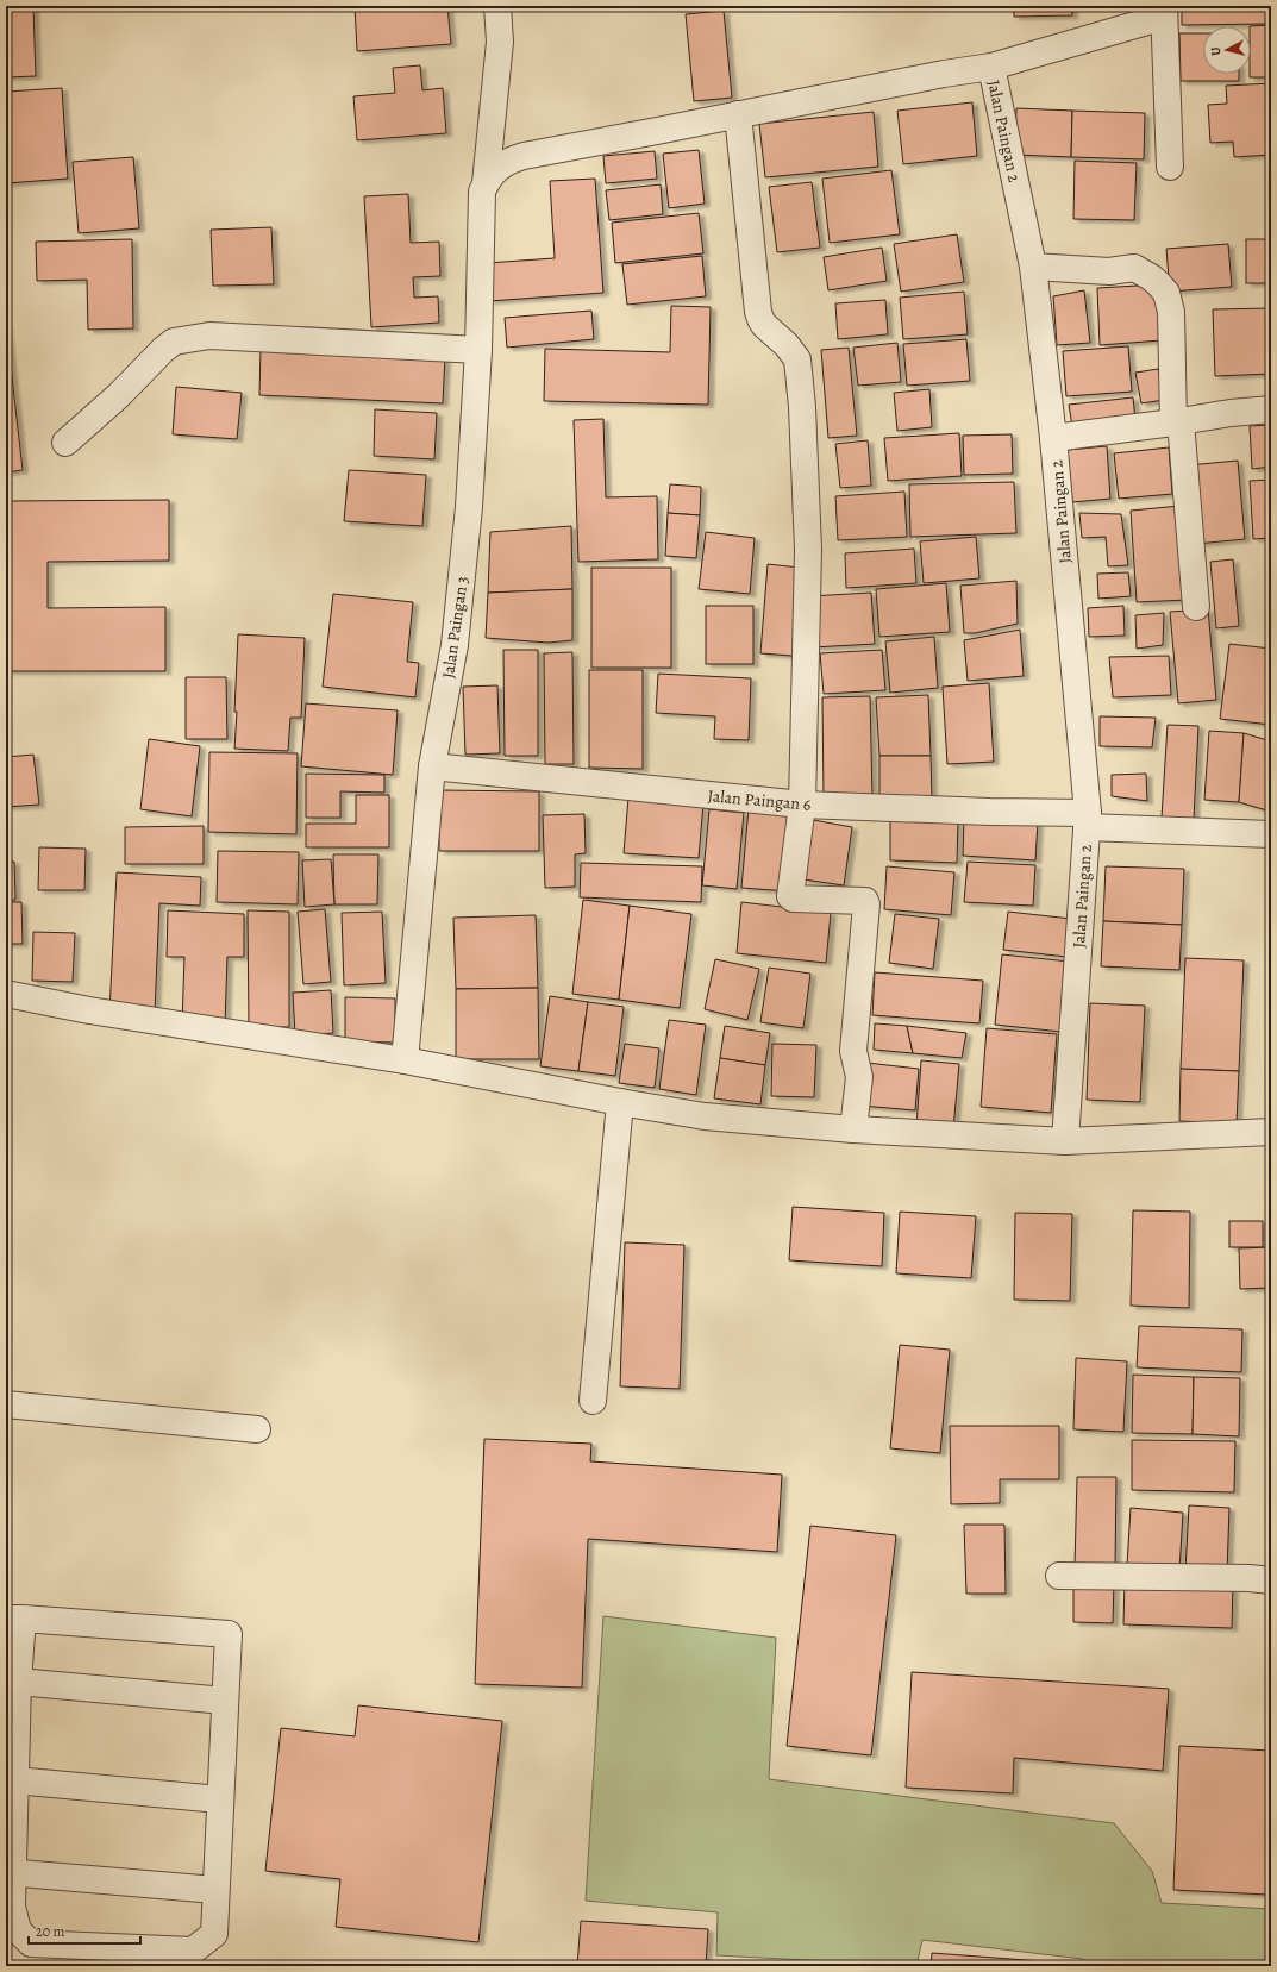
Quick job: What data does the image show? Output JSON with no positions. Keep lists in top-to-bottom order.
{
  "streets": {
    "street": ["Jalan Paingan 2", "Jalan Paingan 3", "Jalan Paingan 6"]
  },
  "crossings": [
    ["Jalan Paingan 2", "Jalan Paingan 6"],
    ["Jalan Paingan 3", "Jalan Paingan 6"]
  ],
  "scale_bar": "20 m",
  "north": "left"
}
